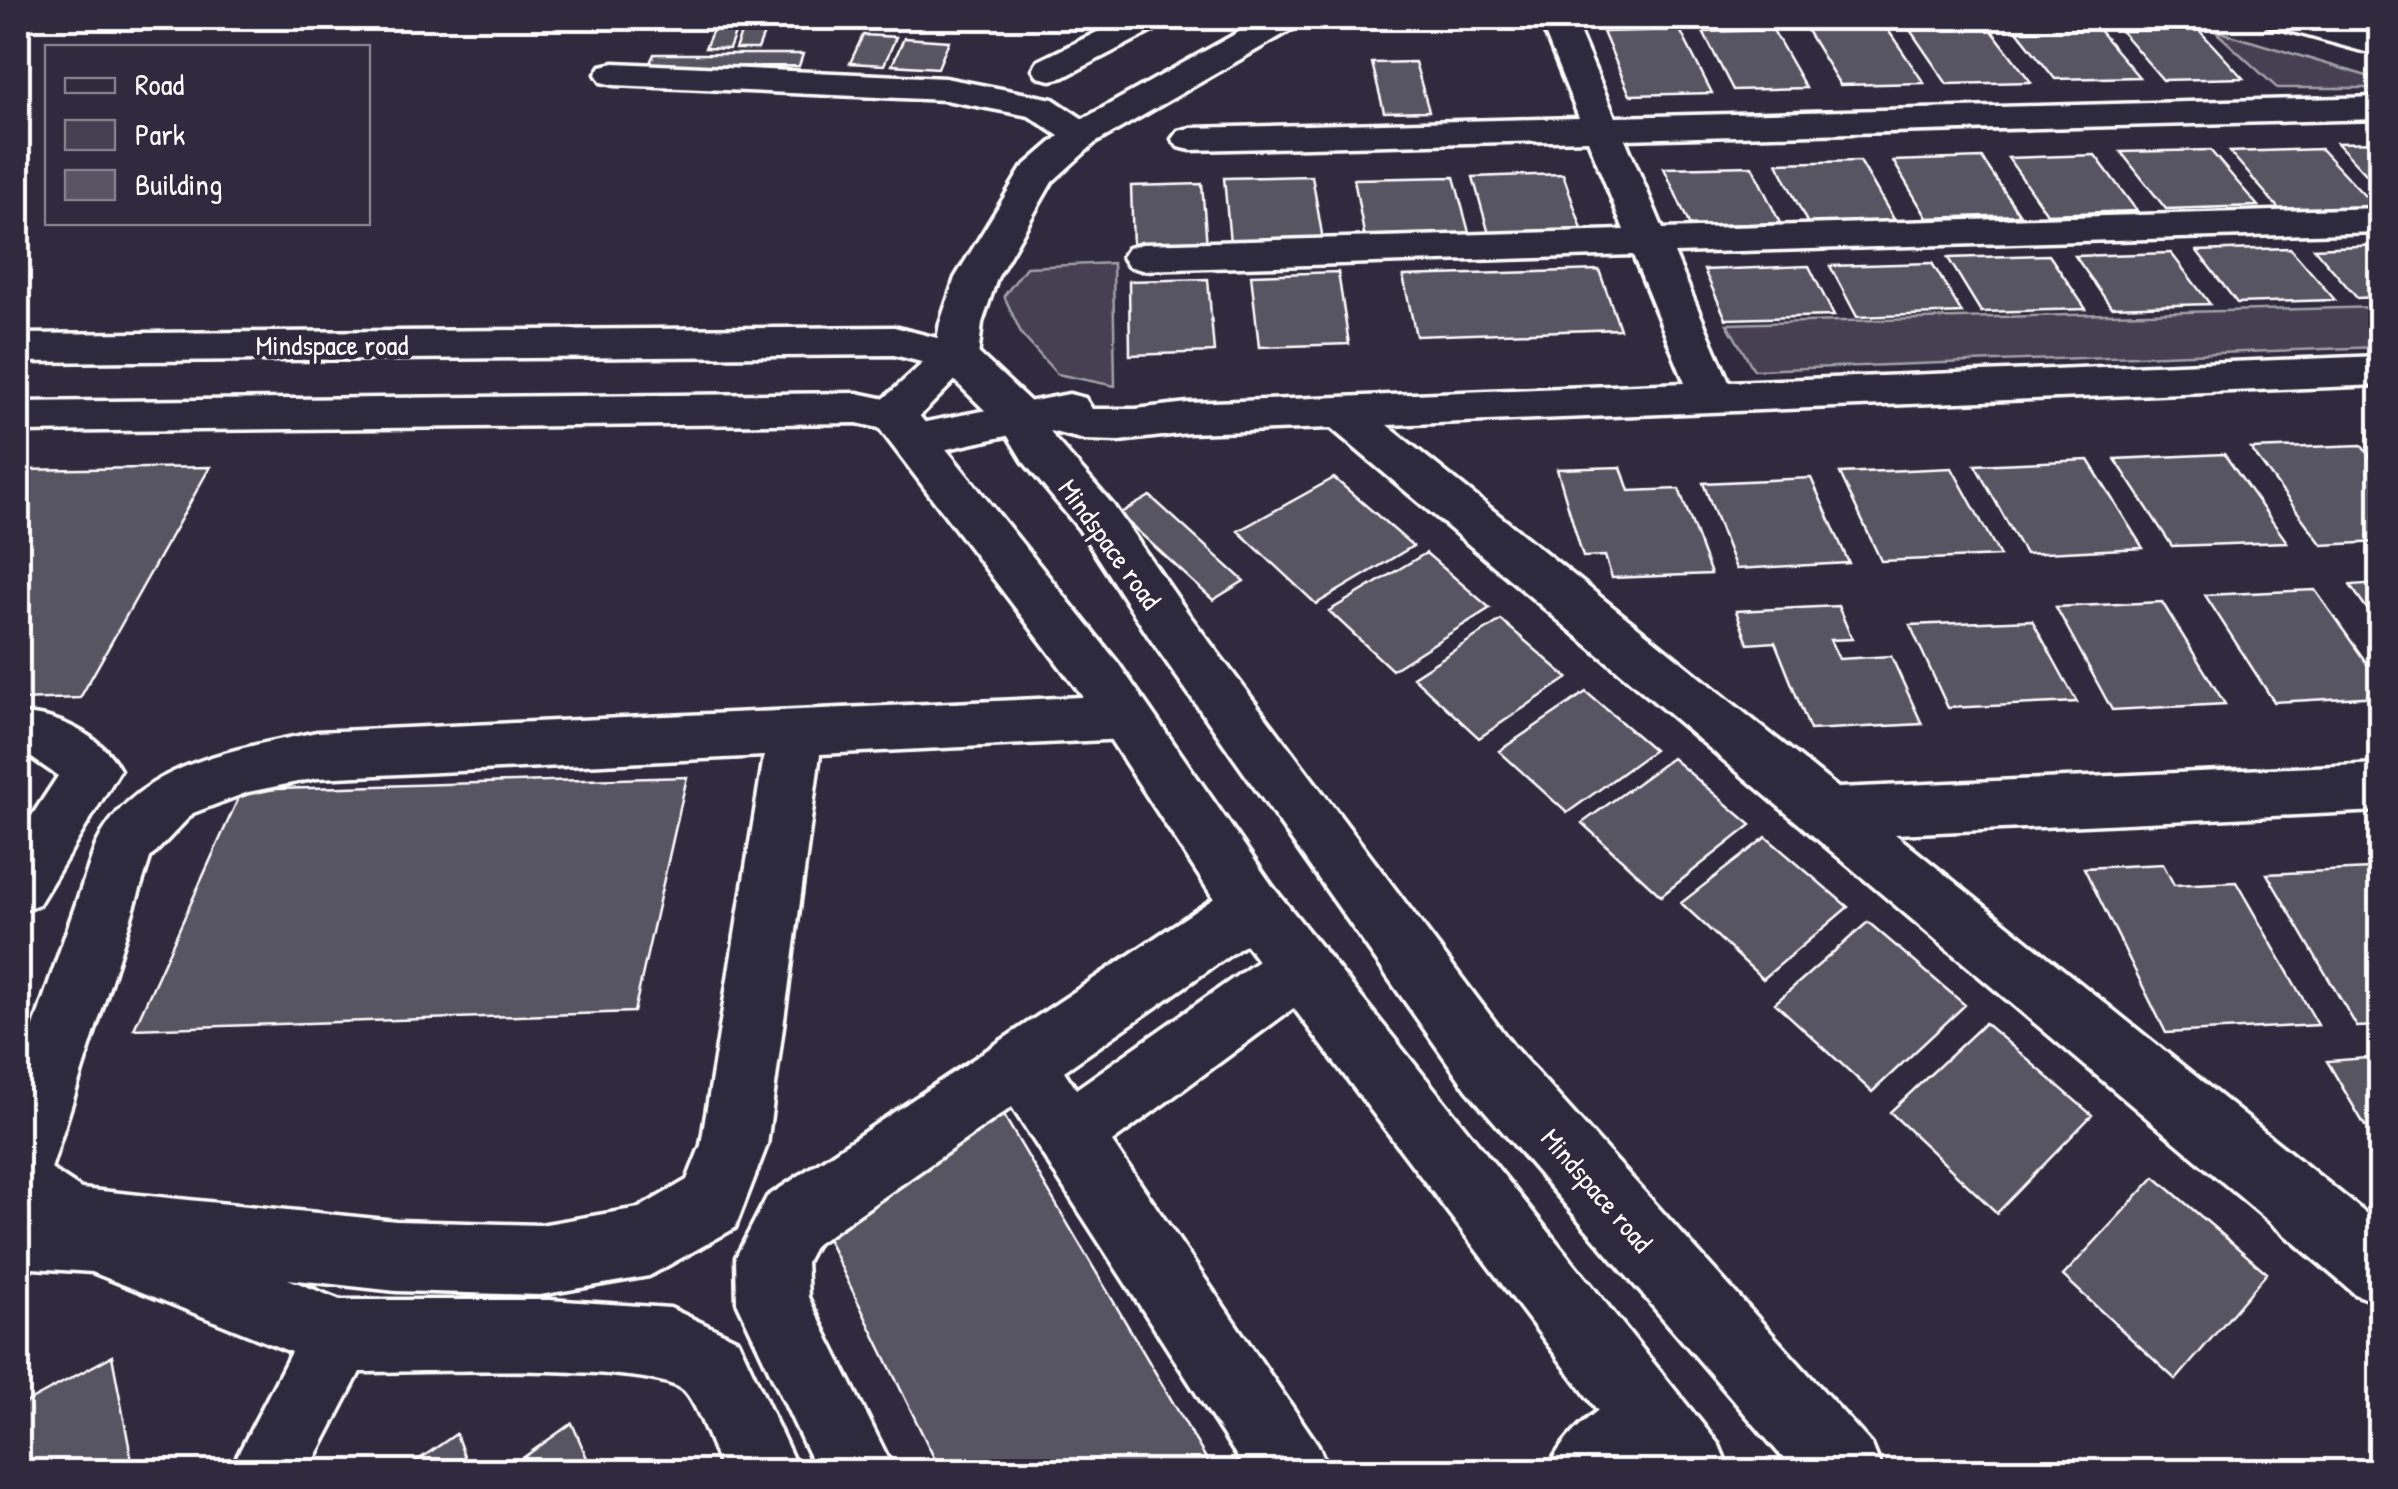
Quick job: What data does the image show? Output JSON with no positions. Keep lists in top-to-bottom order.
{
  "streets": {
    "street": ["Mindspace road"]
  },
  "legend": ["Road", "Park", "Building"]
}
